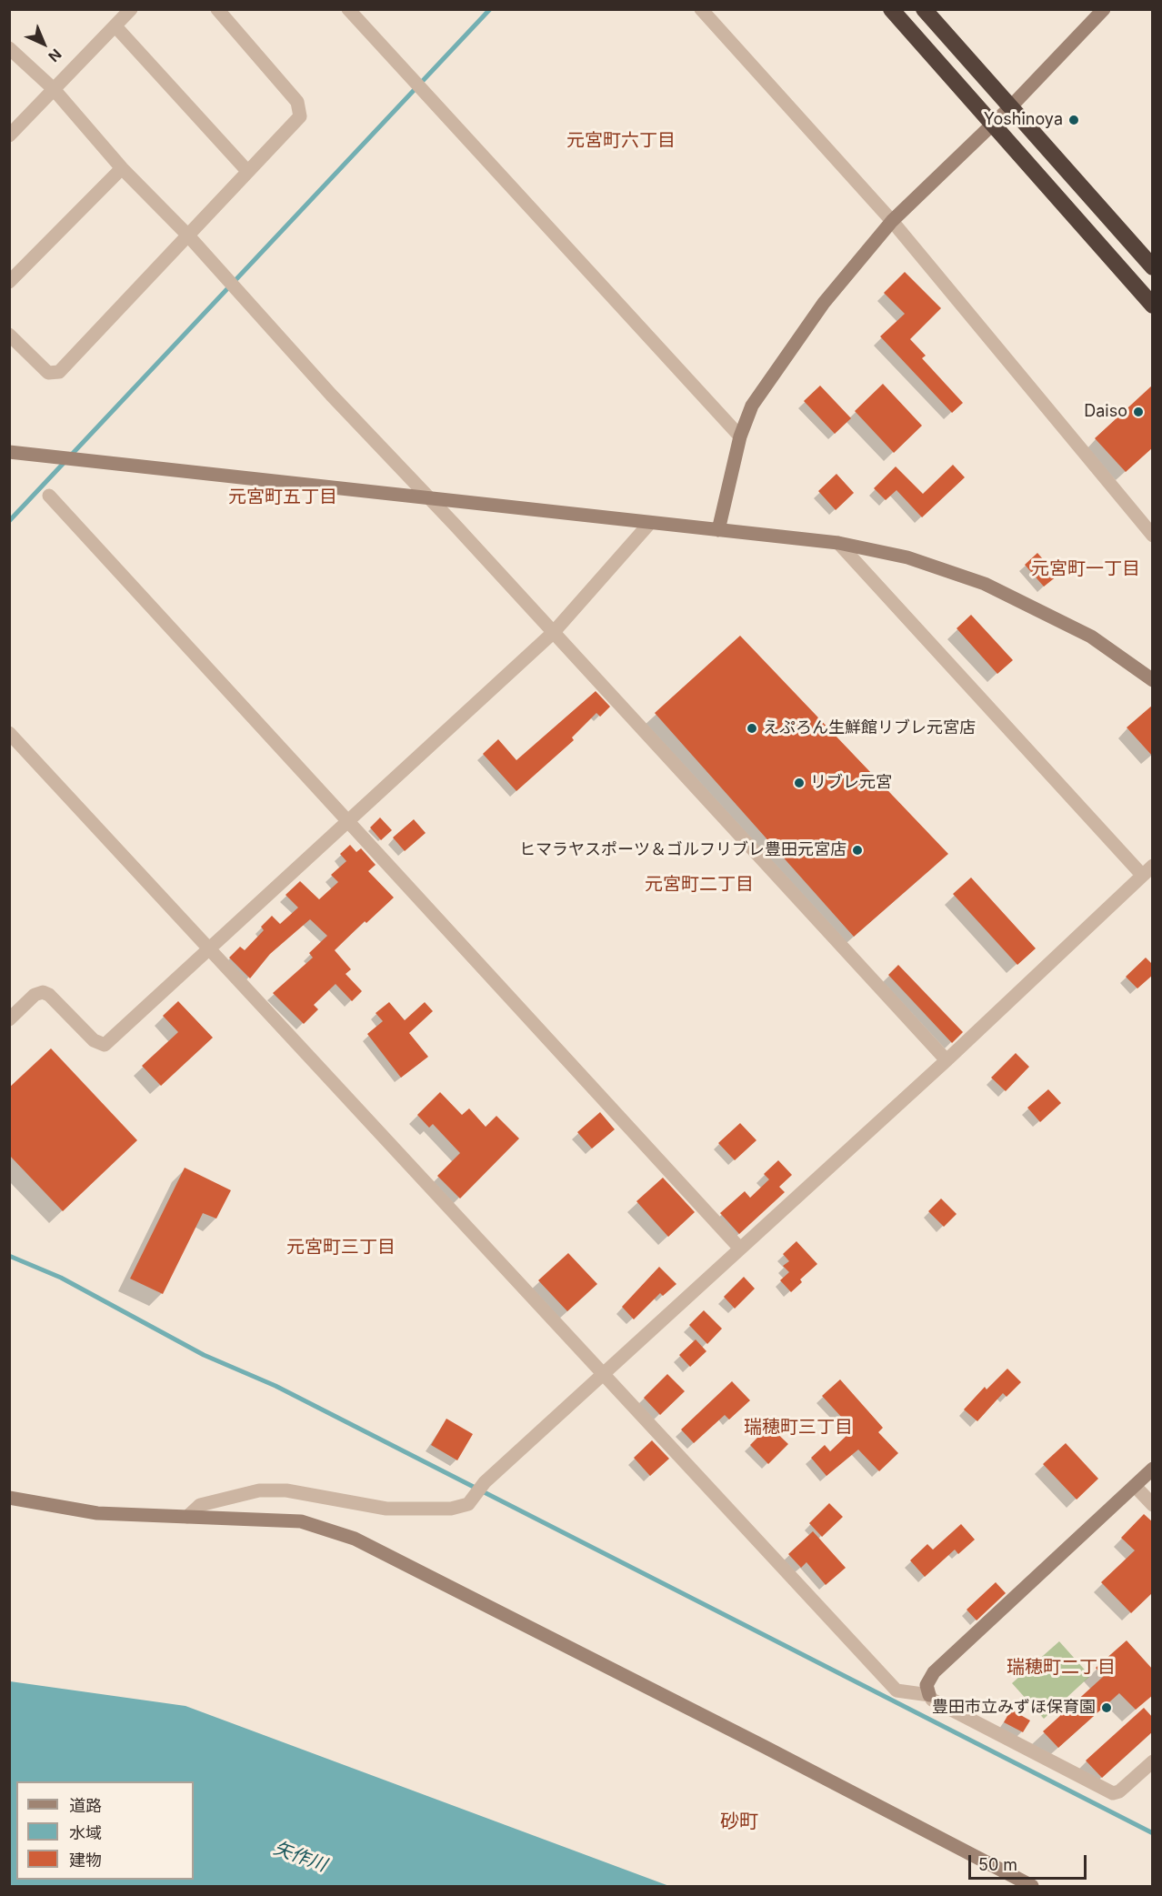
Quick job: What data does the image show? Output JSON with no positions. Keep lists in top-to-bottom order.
{
  "districts": [
    "元宮町六丁目",
    "元宮町五丁目",
    "元宮町一丁目",
    "元宮町二丁目",
    "元宮町三丁目",
    "瑞穂町三丁目",
    "瑞穂町二丁目",
    "砂町"
  ],
  "water": ["矢作川"],
  "places": [
    "Yoshinoya",
    "Daiso",
    "えぷろん生鮮館リブレ元宮店",
    "リブレ元宮",
    "ヒマラヤスポーツ＆ゴルフリブレ豊田元宮店",
    "豊田市立みずほ保育園"
  ],
  "legend": ["道路", "水域", "建物"],
  "scale_bar": "50 m",
  "north": "bottom right"
}
